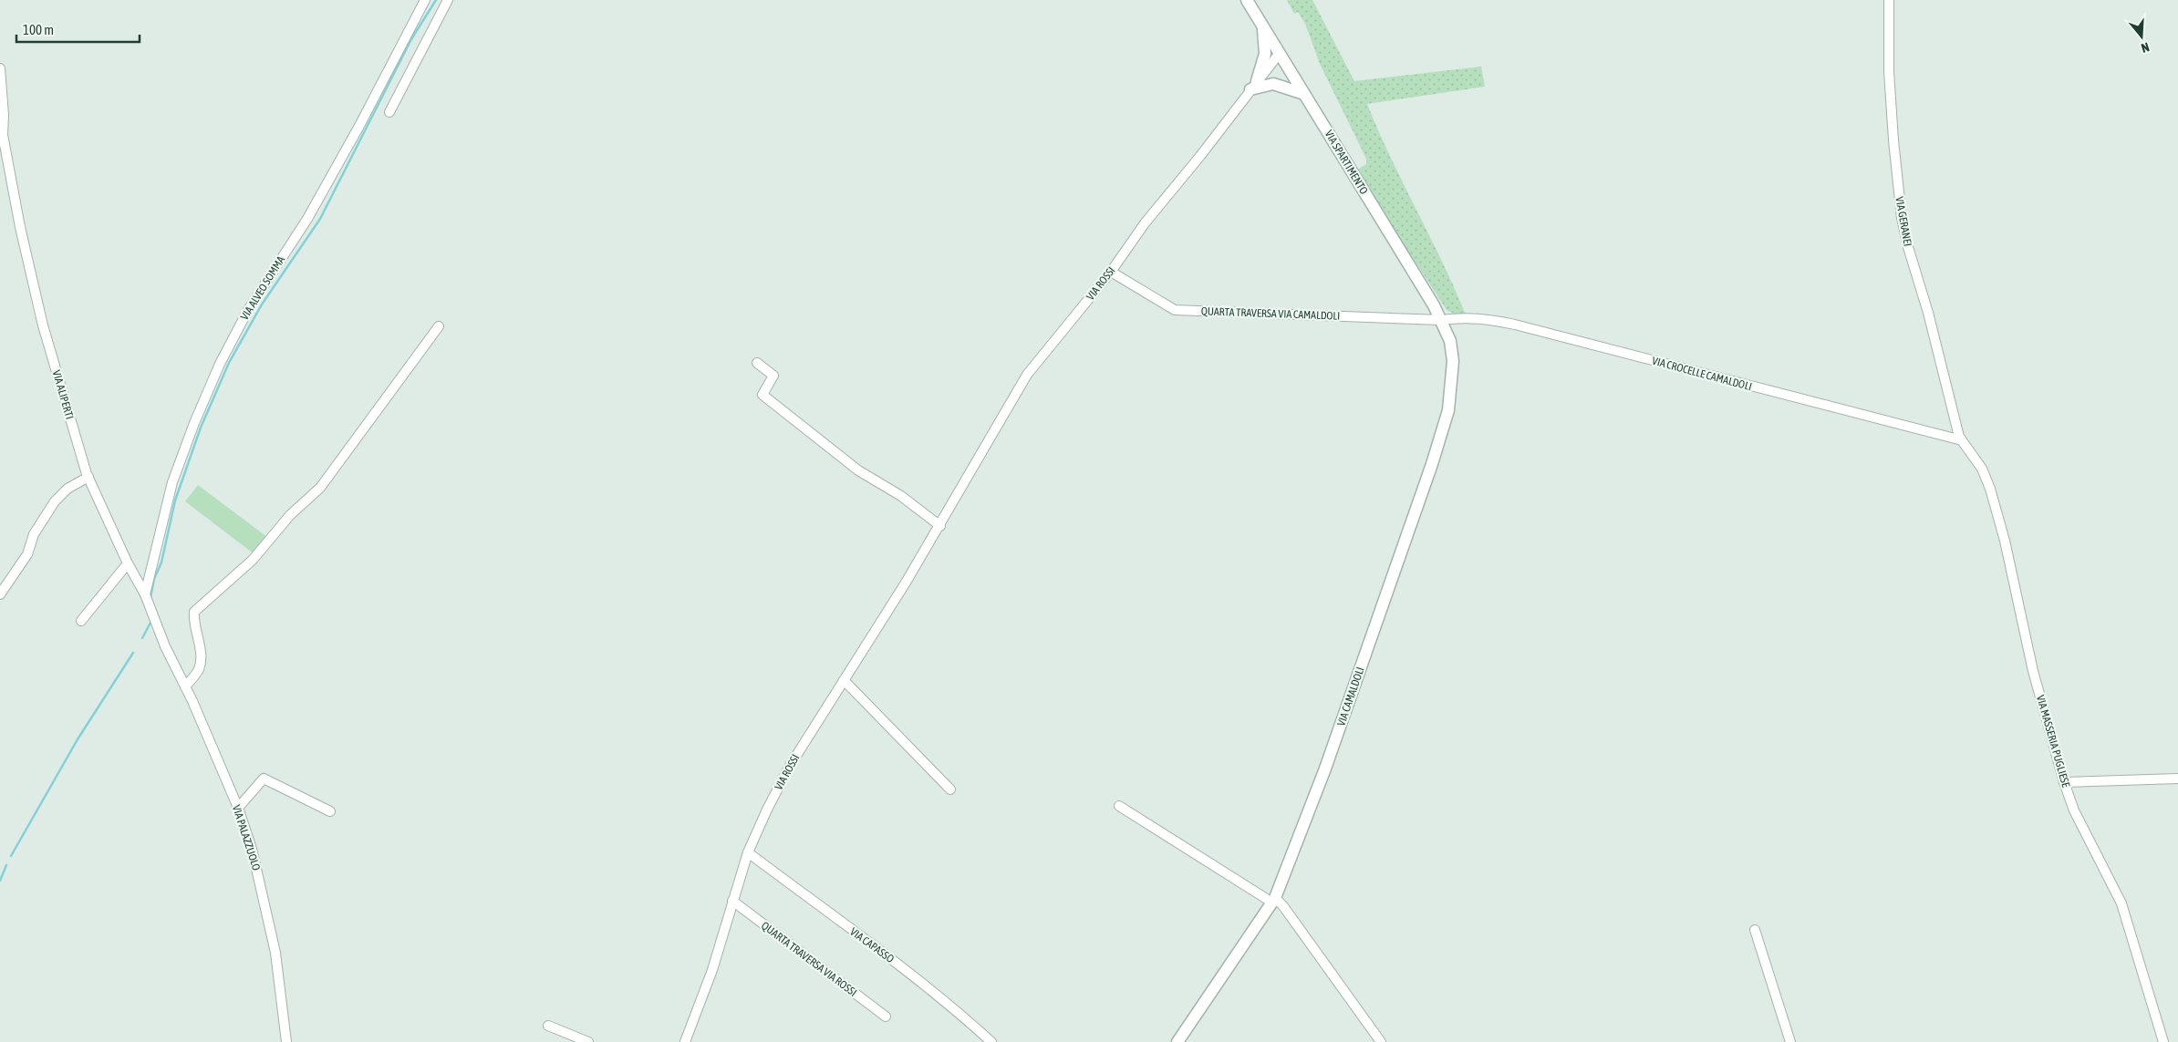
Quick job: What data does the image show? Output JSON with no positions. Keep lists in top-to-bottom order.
{
  "streets": {
    "street": [
      "VIA SPARTIMENTO",
      "VIA GERANEI",
      "VIA ROSSI",
      "VIA ALVEO SOMMA",
      "QUARTA TRAVERSA VIA CAMALDOLI",
      "VIA CROCELLE CAMALDOLI",
      "VIA ALIPERTI",
      "VIA CAMALDOLI",
      "VIA MASSERIA PUGLIESE",
      "VIA PALAZZUOLO",
      "VIA CAPASSO",
      "QUARTA TRAVERSA VIA ROSSI"
    ]
  },
  "crossings": [
    ["VIA SPARTIMENTO", "VIA ROSSI"],
    ["VIA SPARTIMENTO", "QUARTA TRAVERSA VIA CAMALDOLI"],
    ["VIA SPARTIMENTO", "VIA CROCELLE CAMALDOLI"],
    ["VIA SPARTIMENTO", "VIA CAMALDOLI"],
    ["VIA GERANEI", "VIA CROCELLE CAMALDOLI"],
    ["VIA GERANEI", "VIA MASSERIA PUGLIESE"],
    ["VIA ROSSI", "QUARTA TRAVERSA VIA CAMALDOLI"],
    ["VIA ROSSI", "VIA CAPASSO"],
    ["VIA ROSSI", "QUARTA TRAVERSA VIA ROSSI"],
    ["VIA ALVEO SOMMA", "VIA ALIPERTI"],
    ["QUARTA TRAVERSA VIA CAMALDOLI", "VIA CROCELLE CAMALDOLI"],
    ["QUARTA TRAVERSA VIA CAMALDOLI", "VIA CAMALDOLI"],
    ["VIA CROCELLE CAMALDOLI", "VIA CAMALDOLI"],
    ["VIA CROCELLE CAMALDOLI", "VIA MASSERIA PUGLIESE"],
    ["VIA ALIPERTI", "VIA PALAZZUOLO"]
  ],
  "scale_bar": "100 m",
  "north": "bottom"
}
